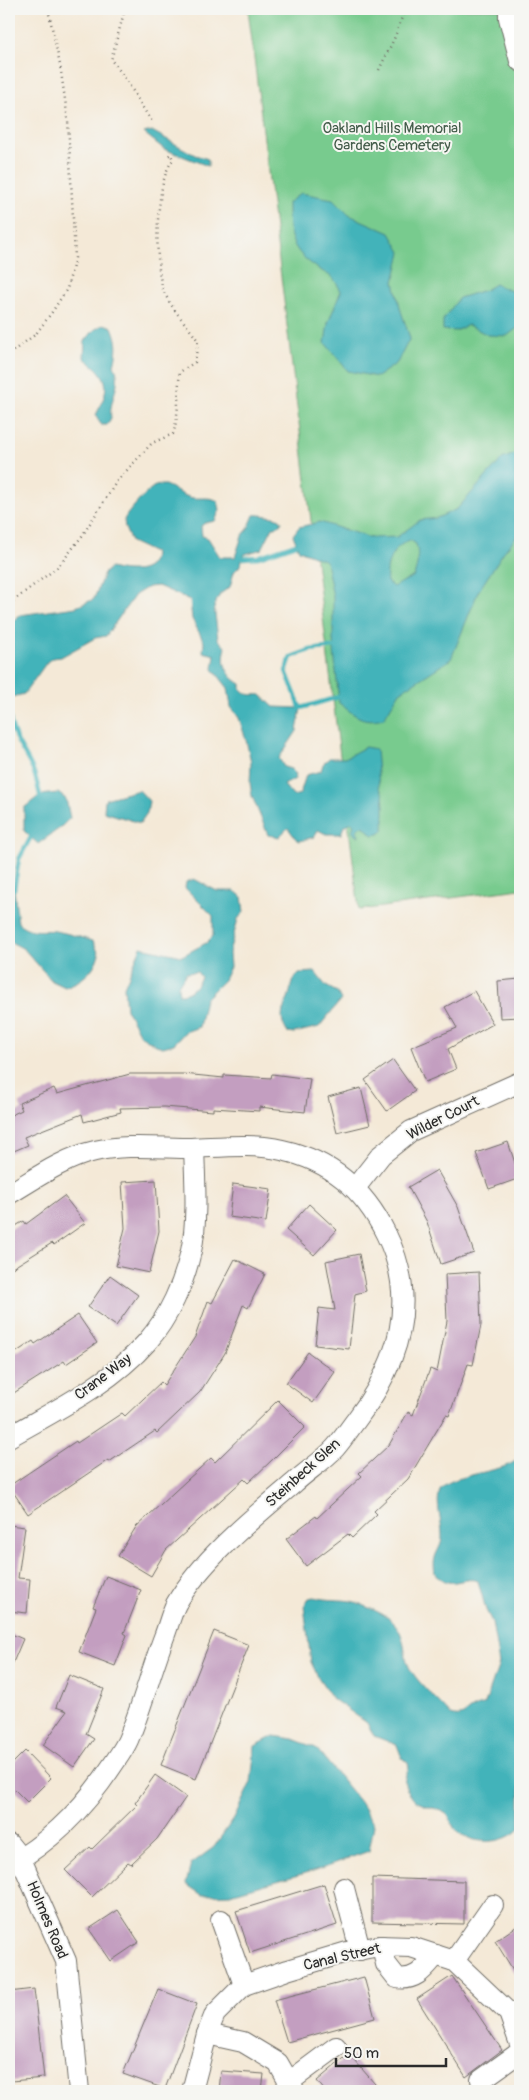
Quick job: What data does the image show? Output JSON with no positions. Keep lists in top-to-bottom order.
{
  "streets": {
    "street": [
      "Wilder Court",
      "Crane Way",
      "Steinbeck Glen",
      "Holmes Road",
      "Canal Street"
    ]
  },
  "crossings": [
    ["Wilder Court", "Steinbeck Glen"],
    ["Crane Way", "Steinbeck Glen"],
    ["Steinbeck Glen", "Holmes Road"]
  ],
  "parks": ["Oakland Hills Memorial Gardens Cemetery"],
  "scale_bar": "50 m"
}
